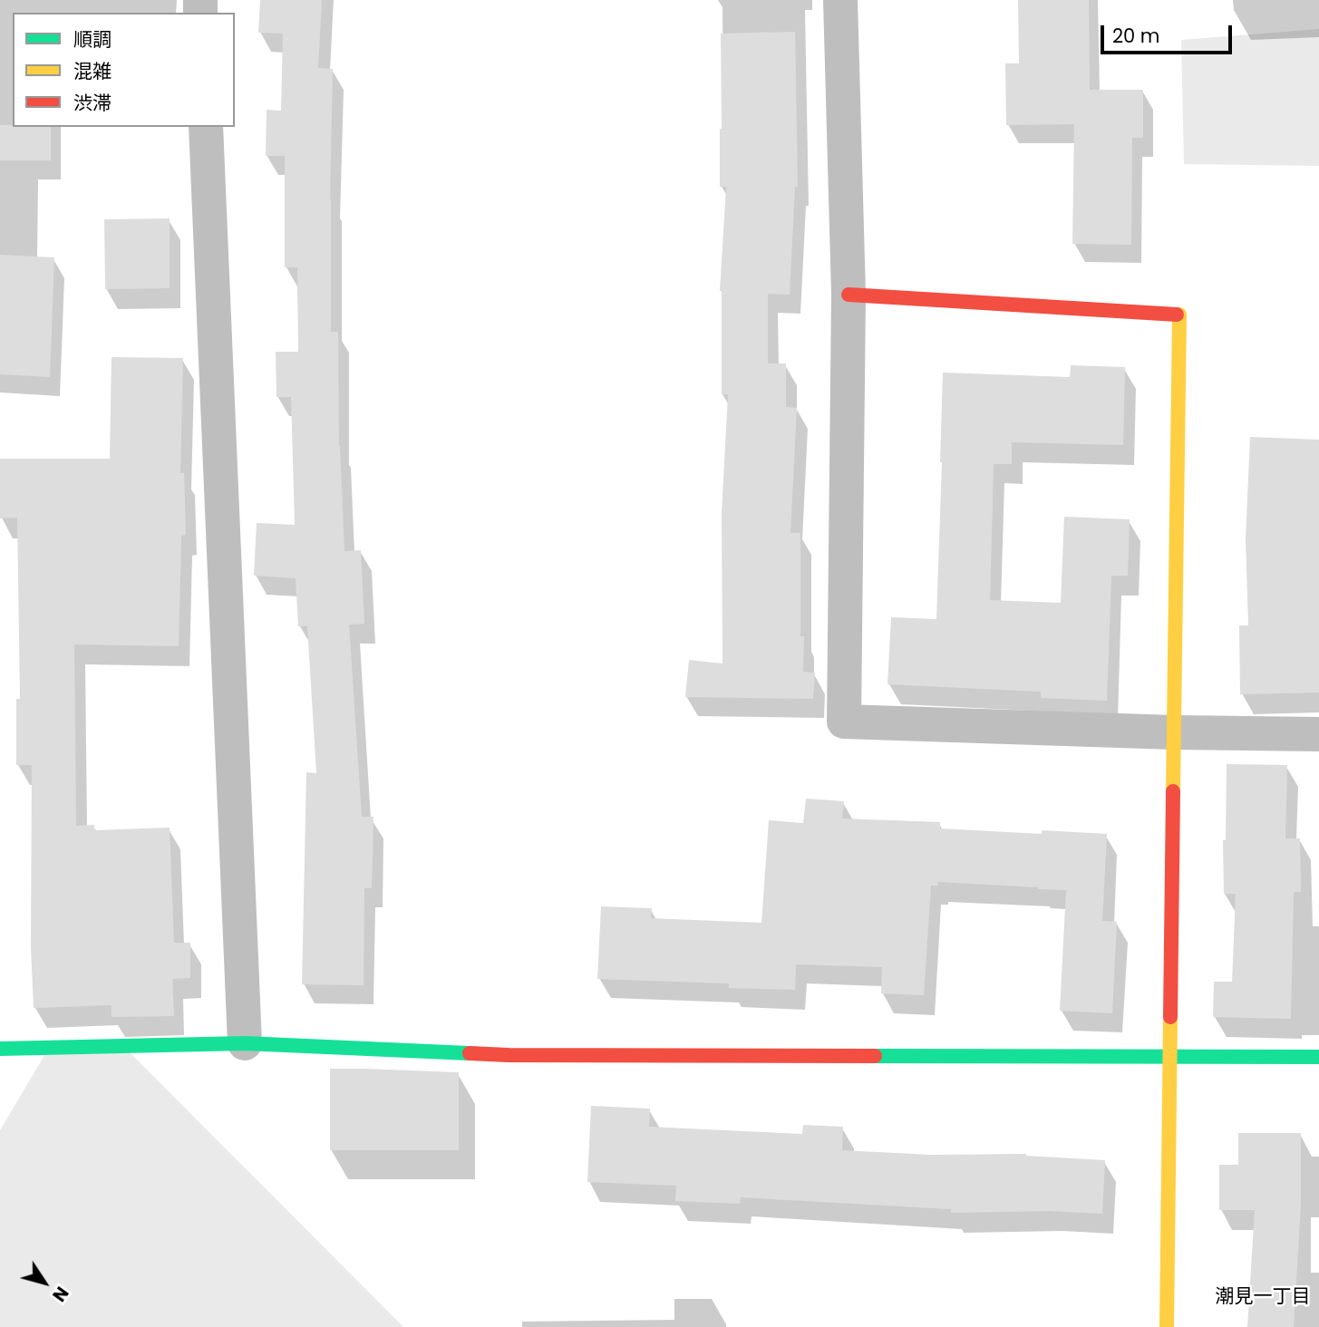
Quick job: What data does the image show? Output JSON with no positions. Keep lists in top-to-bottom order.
{
  "districts": ["潮見一丁目"],
  "legend": ["順調", "混雑", "渋滞"],
  "scale_bar": "20 m",
  "north": "bottom right"
}
